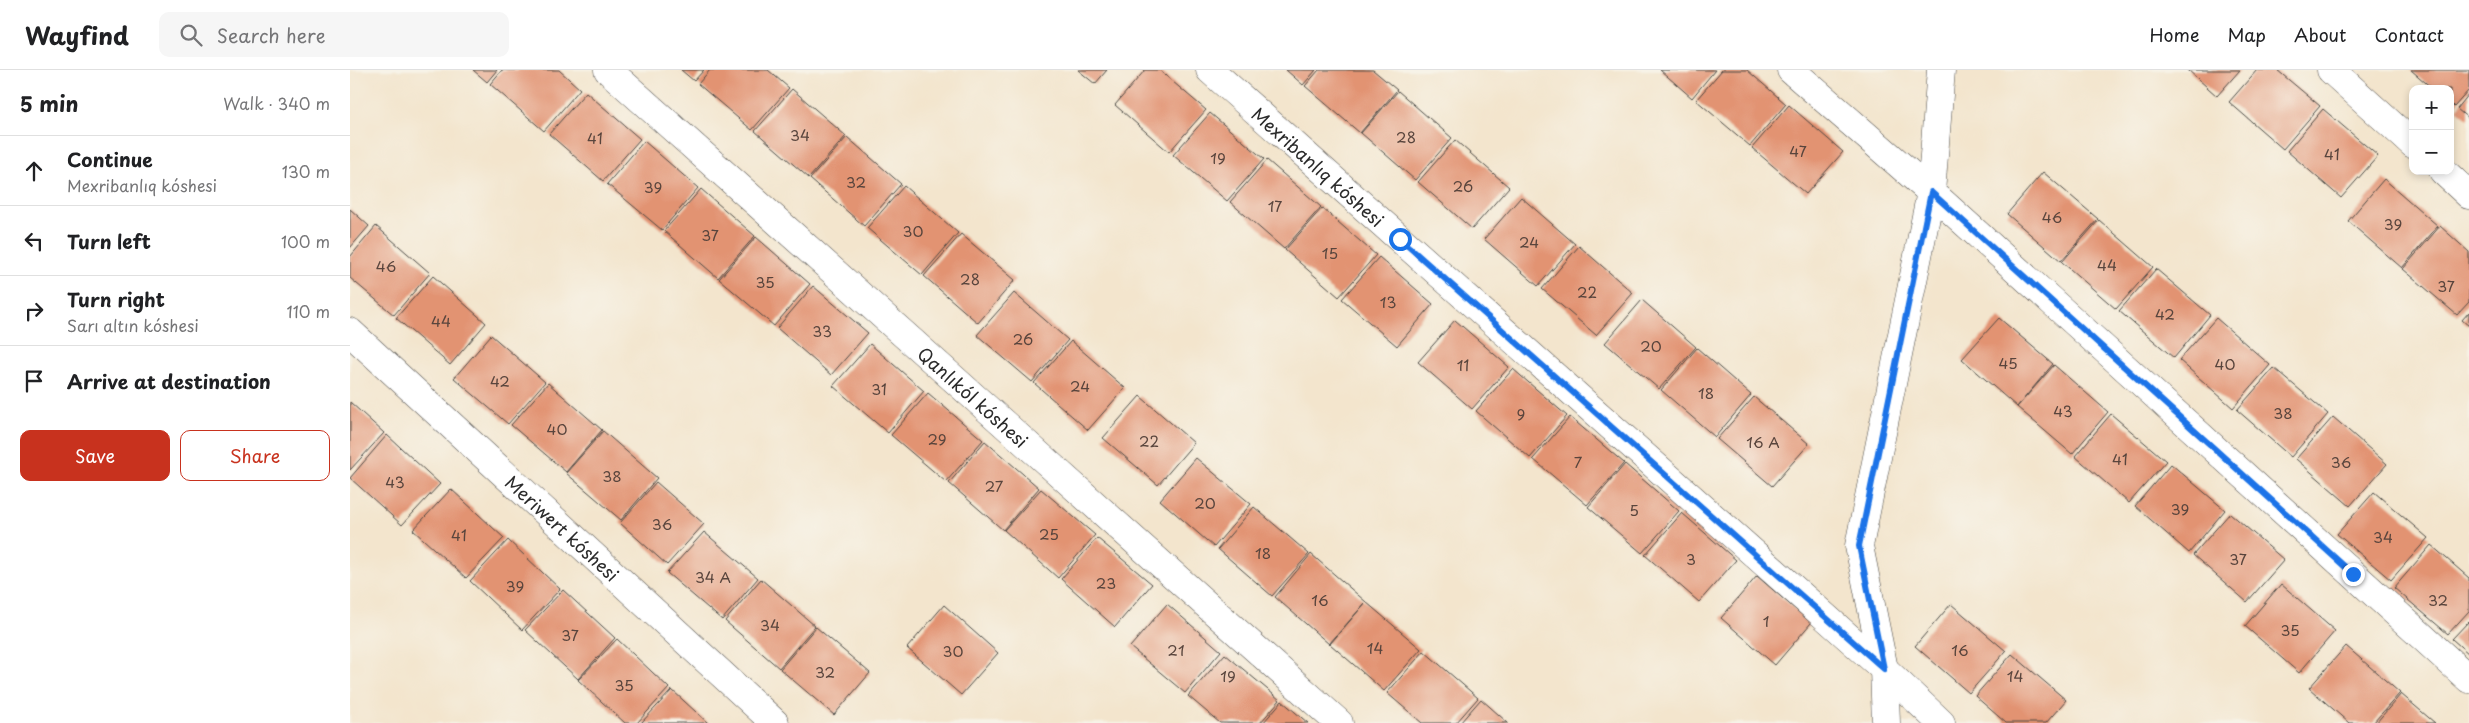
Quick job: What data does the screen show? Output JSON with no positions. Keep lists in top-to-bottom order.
{
  "streets": {
    "street": ["Mexribanlıq kóshesi", "Qanlıkól kóshesi", "Meriwert kóshesi"]
  },
  "house_numbers": [
    "34",
    "28",
    "41",
    "47",
    "41",
    "19",
    "32",
    "26",
    "39",
    "17",
    "46",
    "39",
    "30",
    "37",
    "24",
    "15",
    "44",
    "46",
    "28",
    "35",
    "37",
    "22",
    "13",
    "42",
    "44",
    "33",
    "26",
    "20",
    "45",
    "40",
    "11",
    "42",
    "24",
    "31",
    "18",
    "43",
    "38",
    "9",
    "40",
    "29",
    "22",
    "16 А",
    "41",
    "7",
    "36",
    "38",
    "43",
    "27",
    "20",
    "39",
    "5",
    "36",
    "25",
    "41",
    "34",
    "18",
    "3",
    "37",
    "34 А",
    "23",
    "39",
    "16",
    "32",
    "1",
    "34",
    "35",
    "37",
    "14",
    "21",
    "16",
    "30",
    "32",
    "19",
    "14",
    "35"
  ],
  "page": {
    "header": "Wayfind",
    "search": "Search here",
    "nav": [
      "Home",
      "Map",
      "About",
      "Contact"
    ],
    "heading": ["5 min", "Walk · 340 m"],
    "map_buttons": ["+", "−"],
    "list": [
      ["Continue", "Mexribanlıq kóshesi", "130 m"],
      ["Turn left", "100 m"],
      ["Turn right", "Sarı altın kóshesi", "110 m"],
      "Arrive at destination"
    ],
    "buttons": ["Save", "Share"]
  }
}
